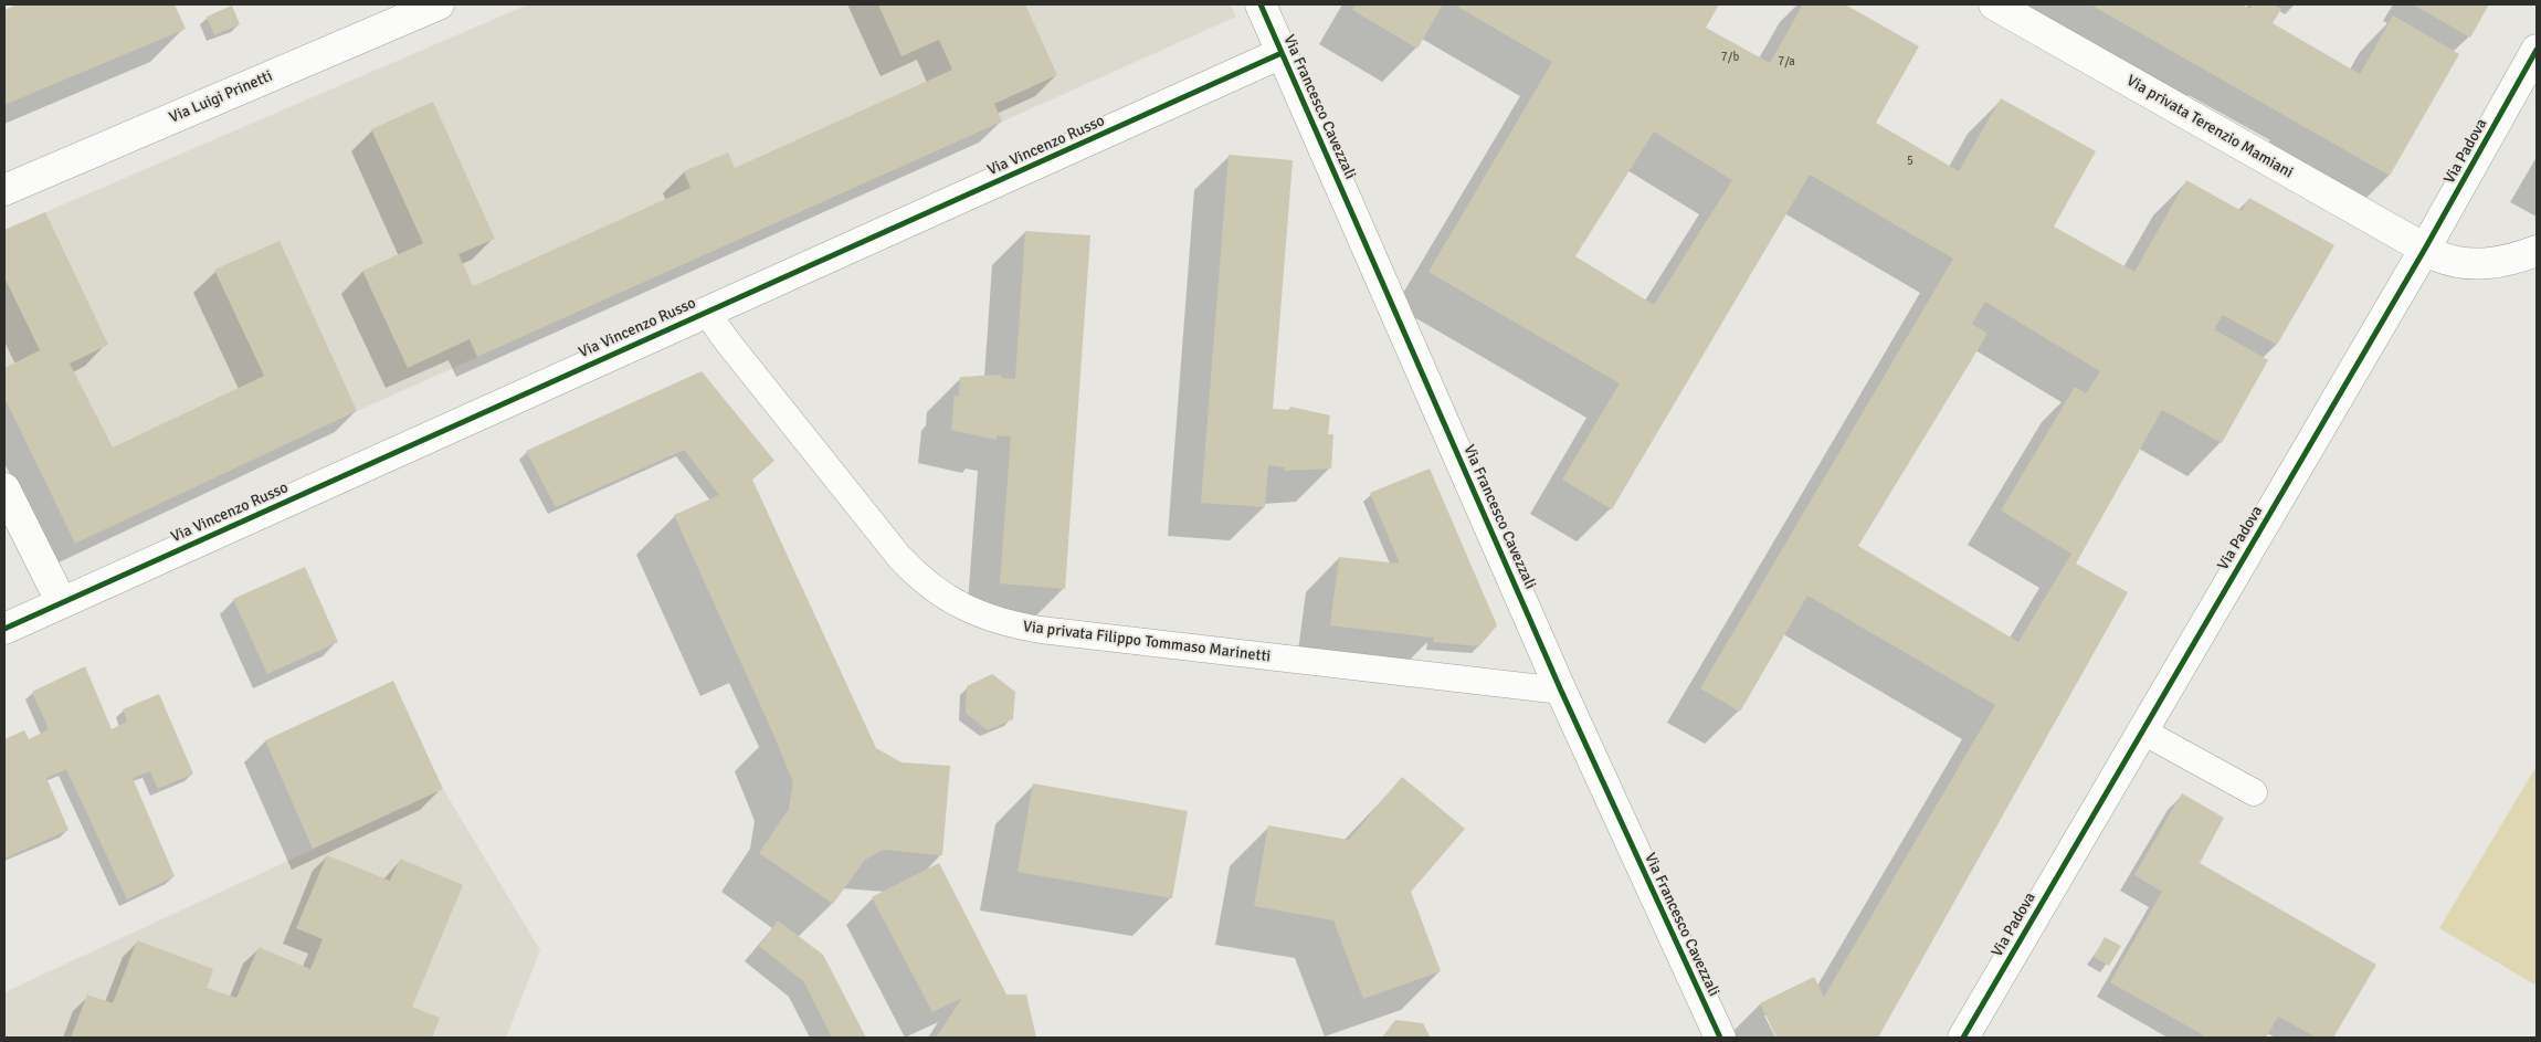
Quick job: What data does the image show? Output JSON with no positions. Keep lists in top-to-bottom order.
{
  "streets": {
    "street": [
      "Via Luigi Prinetti",
      "Via Francesco Cavezzali",
      "Via privata Terenzio Mamiani",
      "Via Vincenzo Russo",
      "Via Padova"
    ],
    "lane": ["Via privata Filippo Tommaso Marinetti"]
  },
  "crossings": [
    ["Via Francesco Cavezzali", "Via Vincenzo Russo"],
    ["Via Francesco Cavezzali", "Via privata Filippo Tommaso Marinetti"],
    ["Via privata Terenzio Mamiani", "Via Padova"],
    ["Via Vincenzo Russo", "Via privata Filippo Tommaso Marinetti"]
  ],
  "house_numbers": ["7/b", "7/a", "5"]
}
